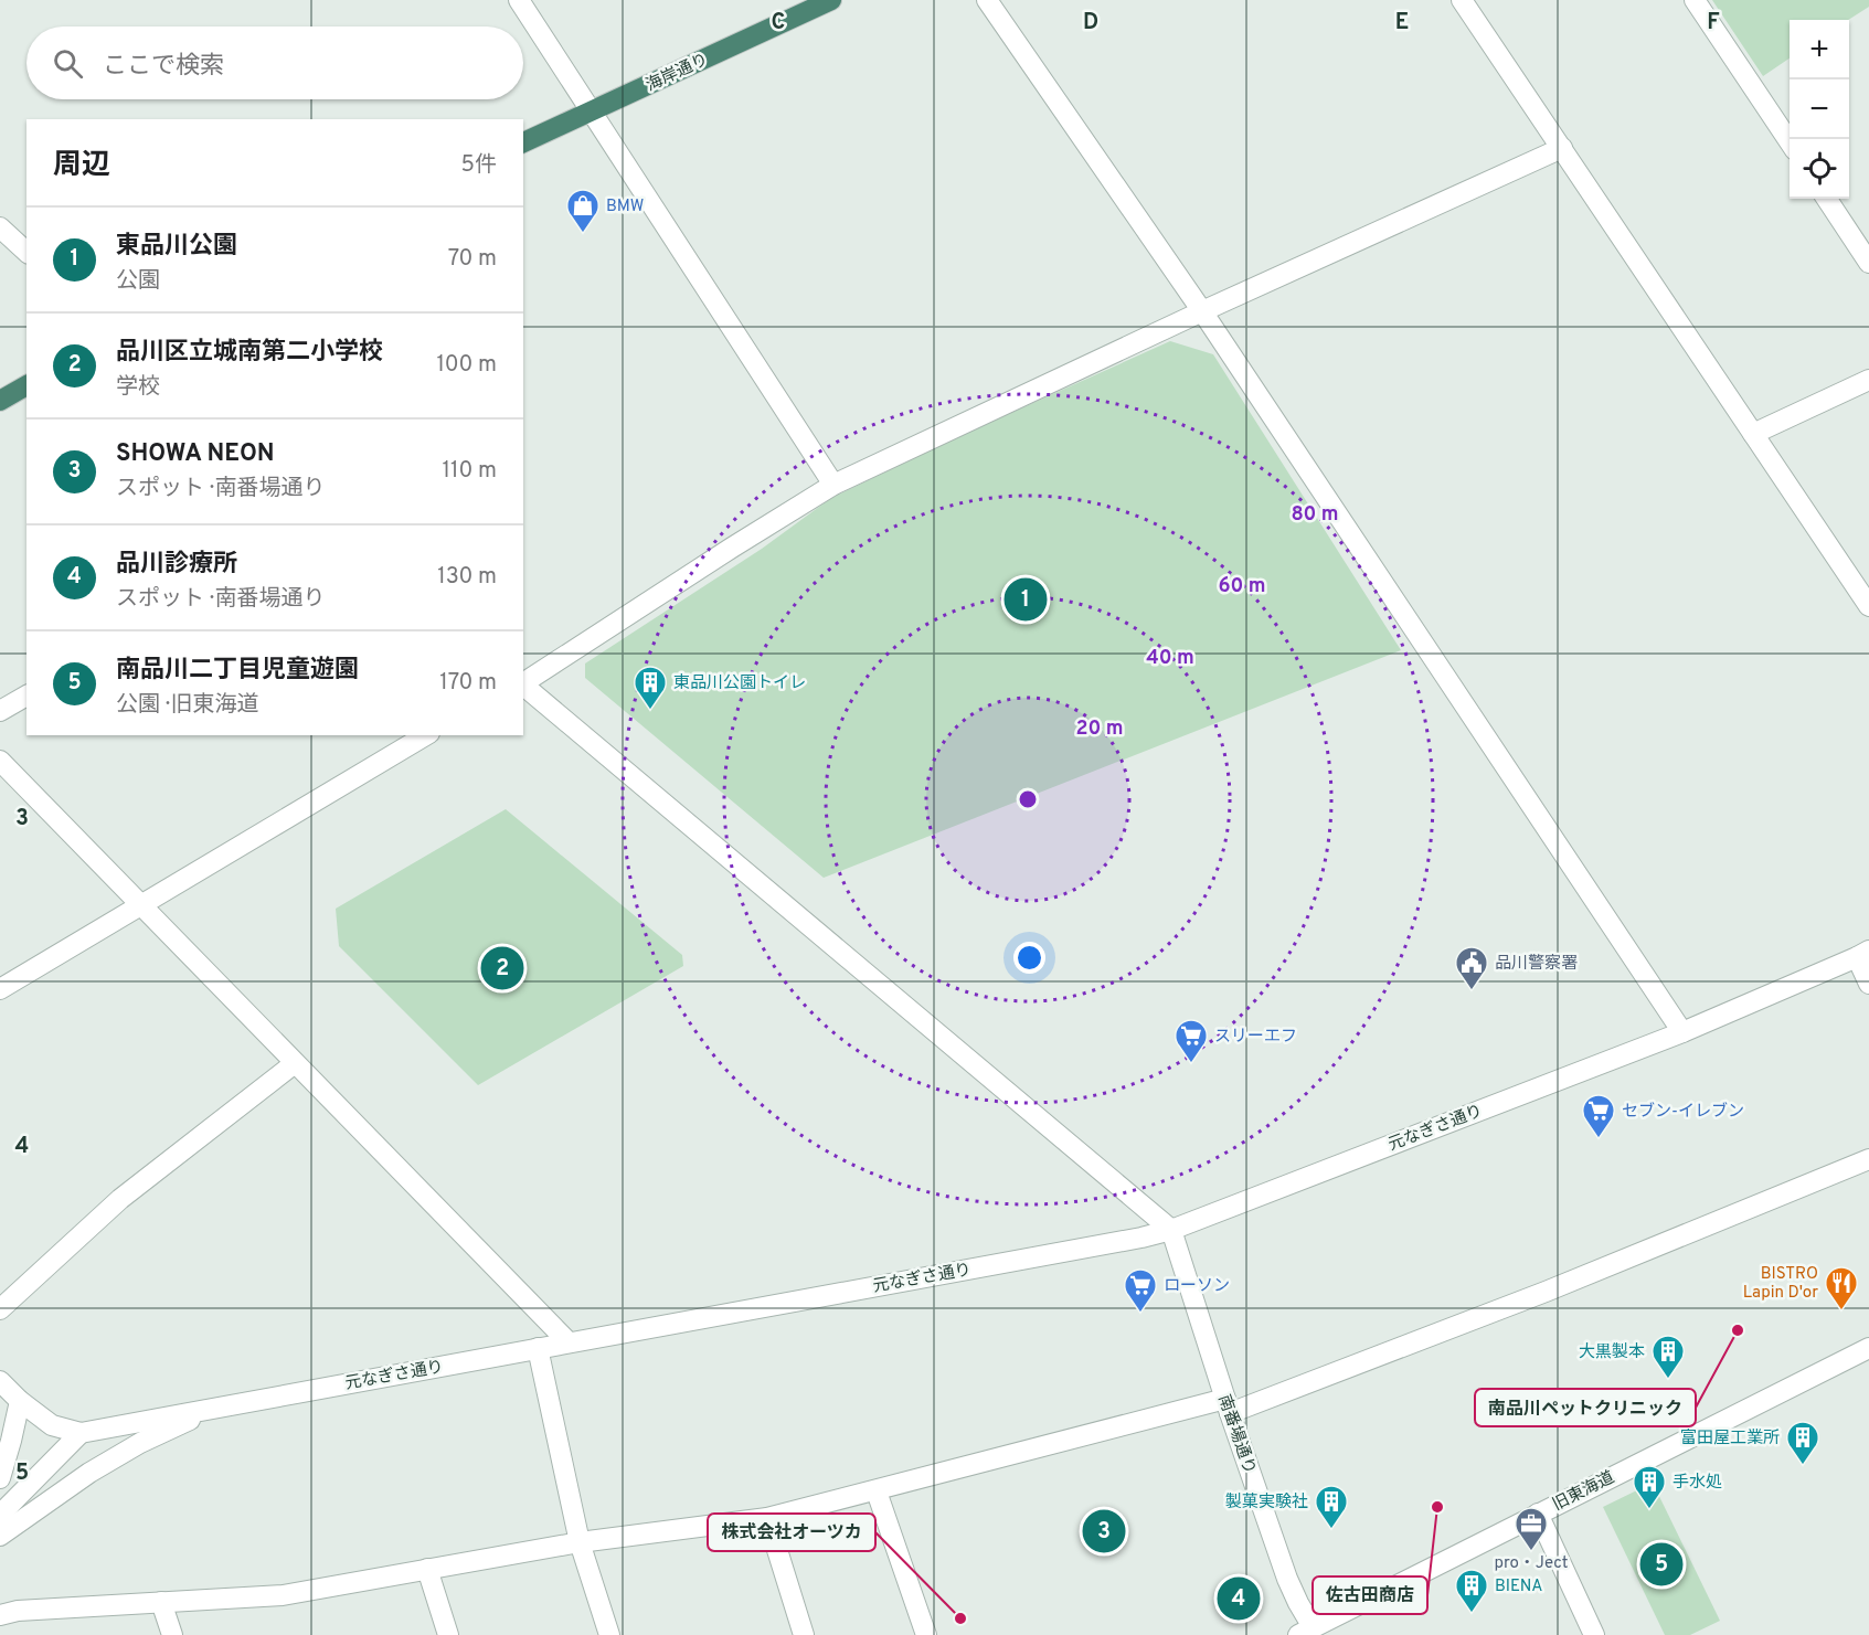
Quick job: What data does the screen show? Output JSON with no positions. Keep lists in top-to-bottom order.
{
  "streets": {
    "highway": ["海岸通り"],
    "street": ["元なぎさ通り", "南番場通り", "旧東海道"]
  },
  "crossings": [
    ["元なぎさ通り", "南番場通り"],
    ["南番場通り", "旧東海道"]
  ],
  "places": {
    "shop": ["BMW"],
    "building": [
      "東品川公園トイレ",
      "大黒製本",
      "富田屋工業所",
      "手水処",
      "製菓実験社",
      "BIENA"
    ],
    "public building": ["品川警察署"],
    "supermarket": ["スリーエフ", "セブン-イレブン", "ローソン"],
    "restaurant": ["BISTRO Lapin D'or"],
    "other": ["南品川ペットクリニック", "佐古田商店", "株式会社オーツカ"],
    "office": ["pro・Ject"]
  },
  "page": {
    "map_buttons": ["+", "−"],
    "search": "ここで検索",
    "heading": ["周辺", "5件"],
    "list": [
      {
        "mark": "1",
        "name": "東品川公園",
        "note": "公園",
        "value": "70 m"
      },
      {
        "mark": "2",
        "name": "品川区立城南第二小学校",
        "note": "学校",
        "value": "100 m"
      },
      {
        "mark": "3",
        "name": "SHOWA NEON",
        "note": "スポット · 南番場通り",
        "value": "110 m"
      },
      {
        "mark": "4",
        "name": "品川診療所",
        "note": "スポット · 南番場通り",
        "value": "130 m"
      },
      {
        "mark": "5",
        "name": "南品川二丁目児童遊園",
        "note": "公園 · 旧東海道",
        "value": "170 m"
      }
    ],
    "pins": [
      "1",
      "2",
      "3",
      "5",
      "4"
    ]
  },
  "grid": {
    "columns": [
      "C",
      "D",
      "E",
      "F"
    ],
    "rows": ["3", "4", "5"]
  },
  "rings": [
    "80 m",
    "60 m",
    "40 m",
    "20 m"
  ]
}
